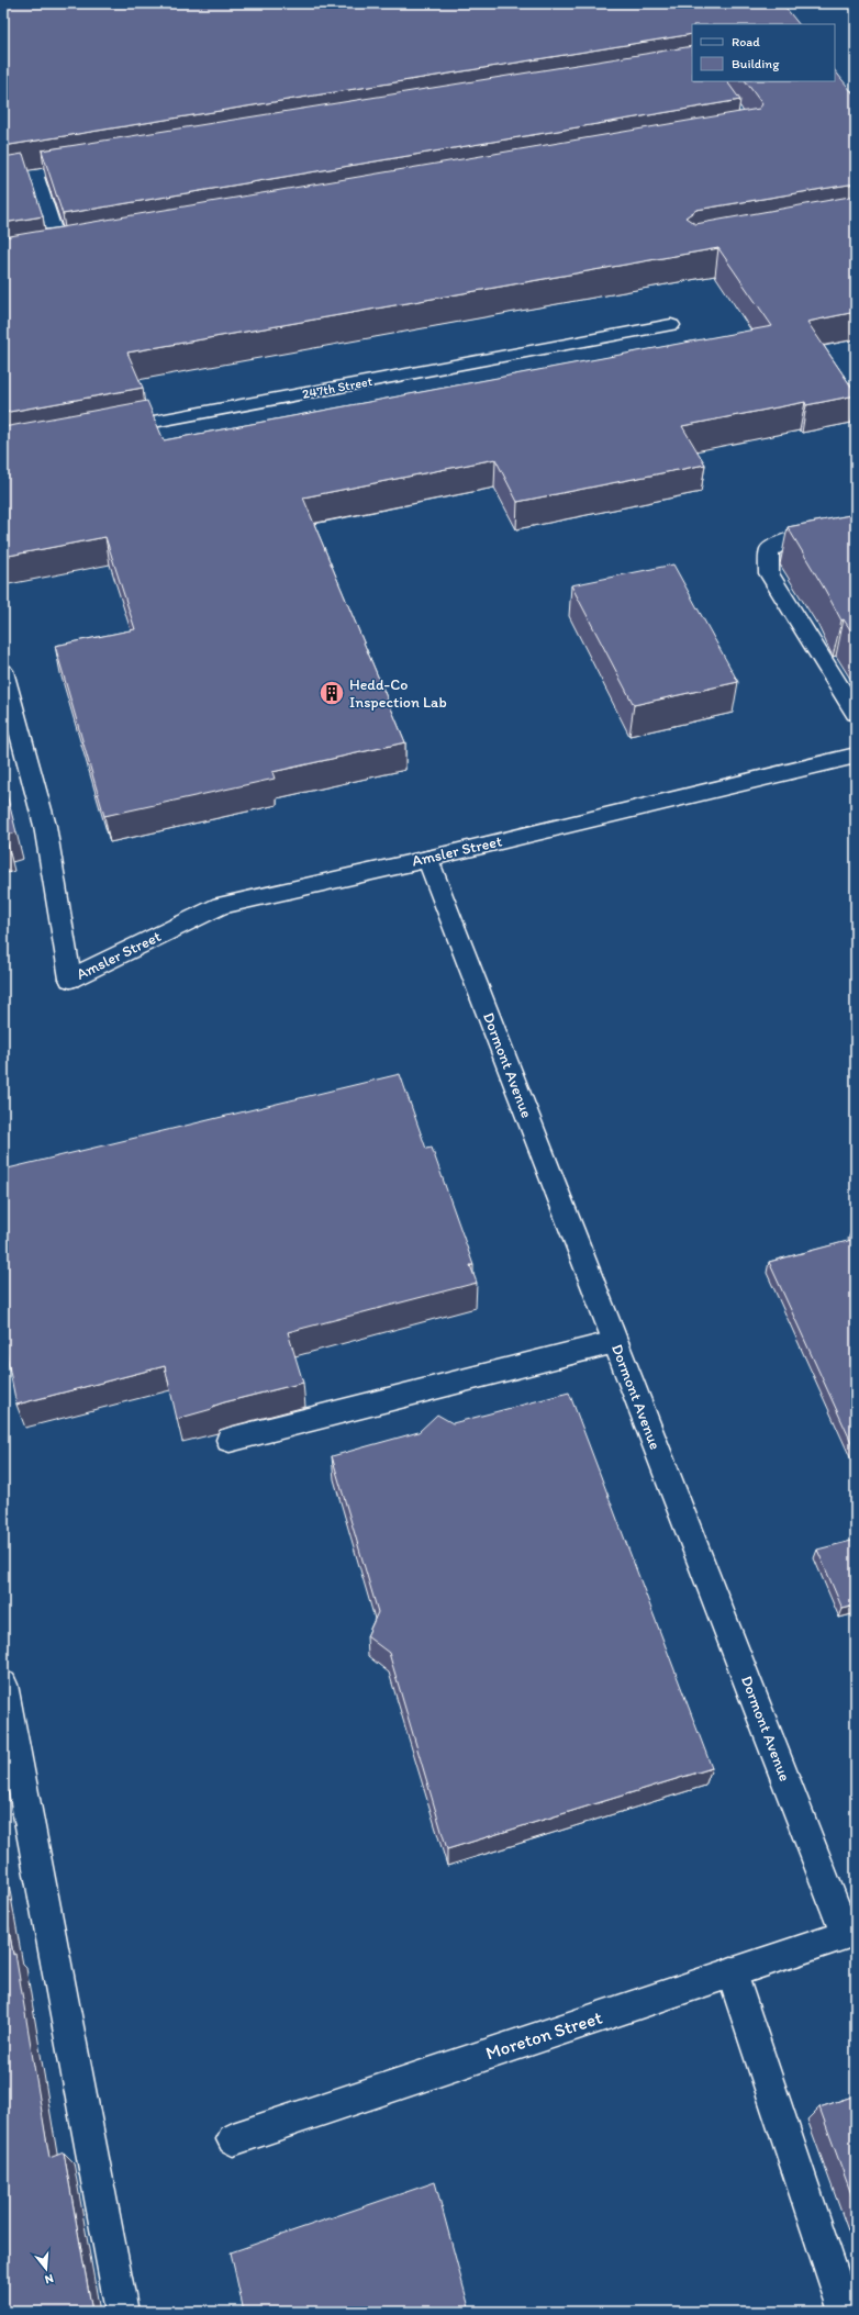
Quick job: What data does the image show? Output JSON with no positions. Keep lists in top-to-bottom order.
{
  "streets": {
    "street": [
      "247th Street",
      "Amsler Street",
      "Dormont Avenue",
      "Moreton Street"
    ]
  },
  "crossings": [
    ["Amsler Street", "Dormont Avenue"],
    ["Dormont Avenue", "Moreton Street"]
  ],
  "places": {
    "building": ["Hedd-Co Inspection Lab"]
  },
  "legend": ["Road", "Building"],
  "north": "bottom"
}
